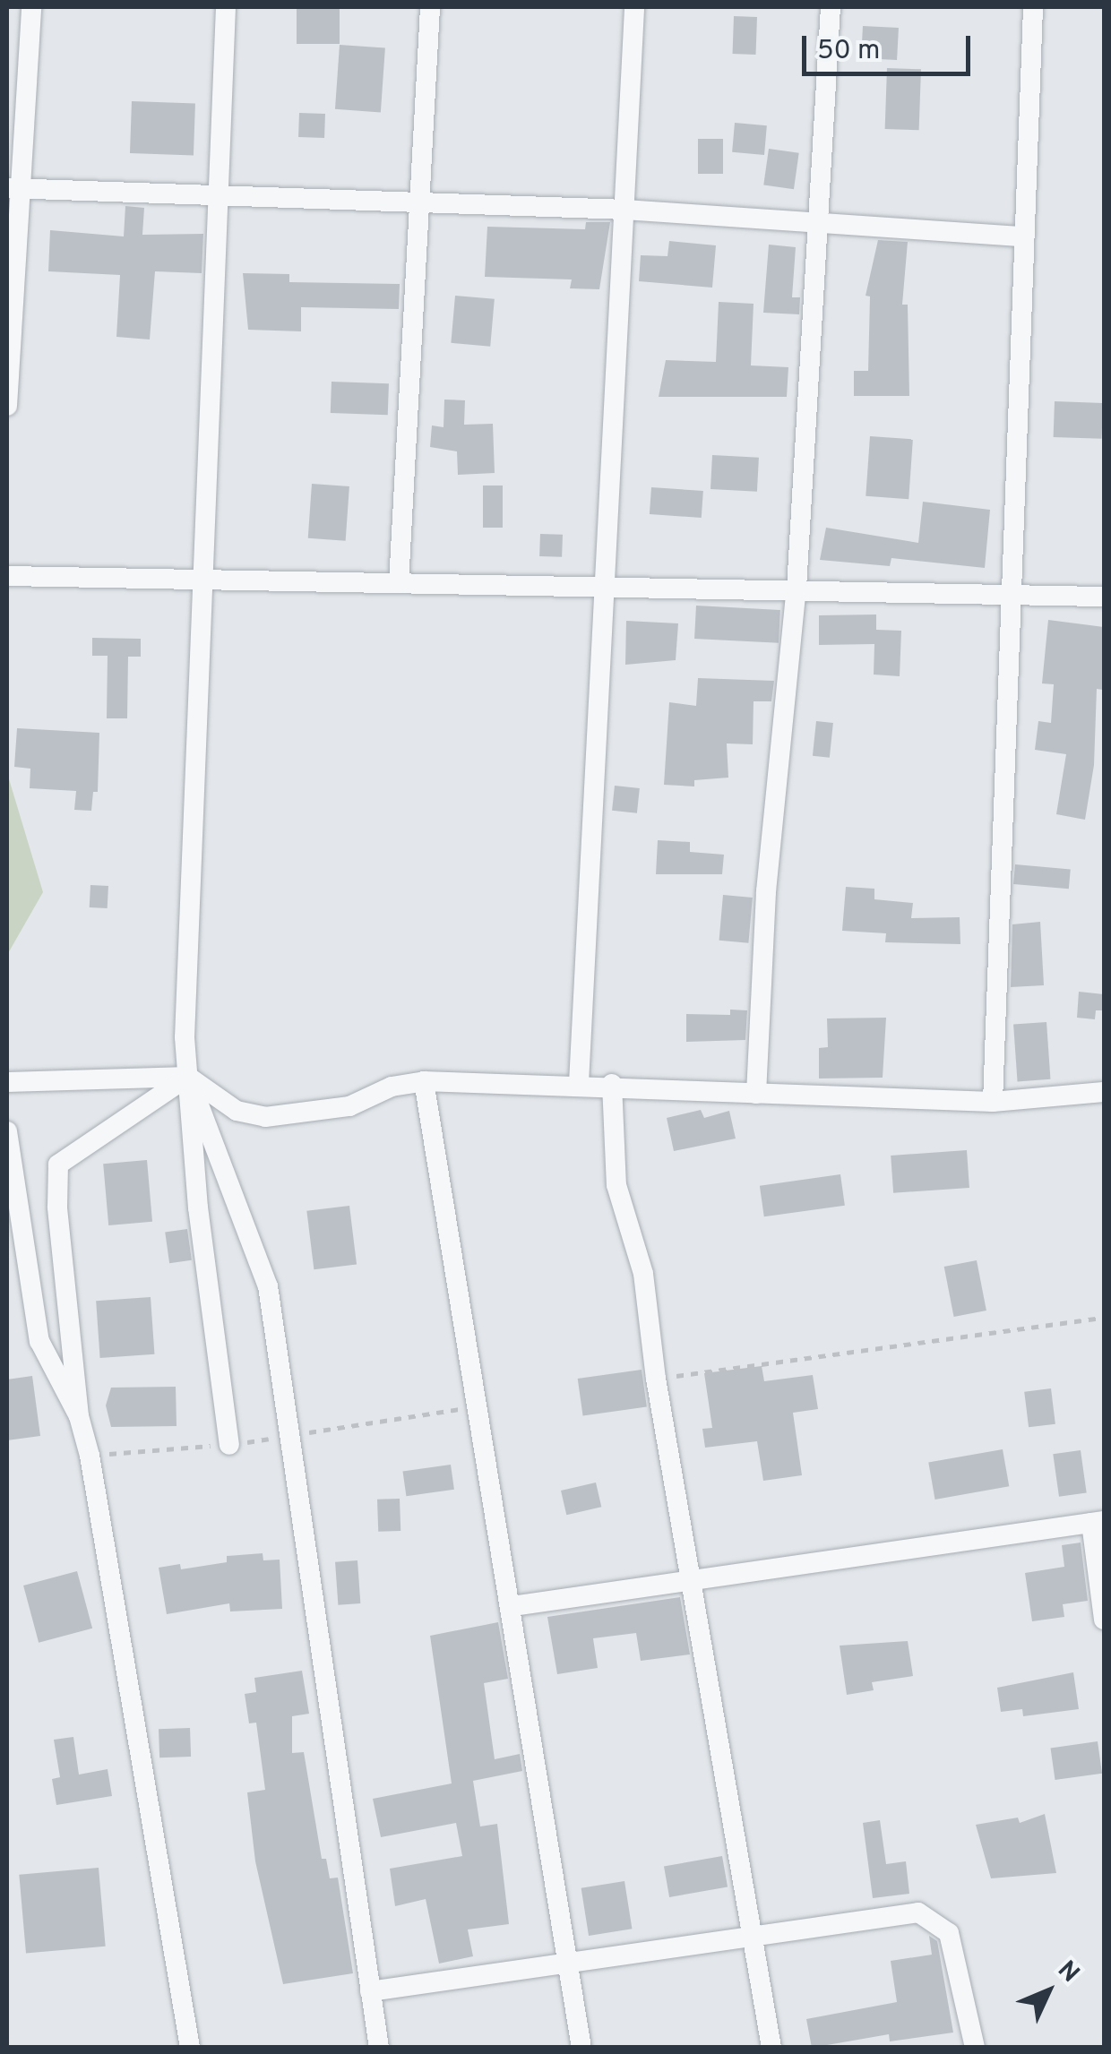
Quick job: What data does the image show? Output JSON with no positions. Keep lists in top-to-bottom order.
{
  "scale_bar": "50 m",
  "north": "top right"
}
